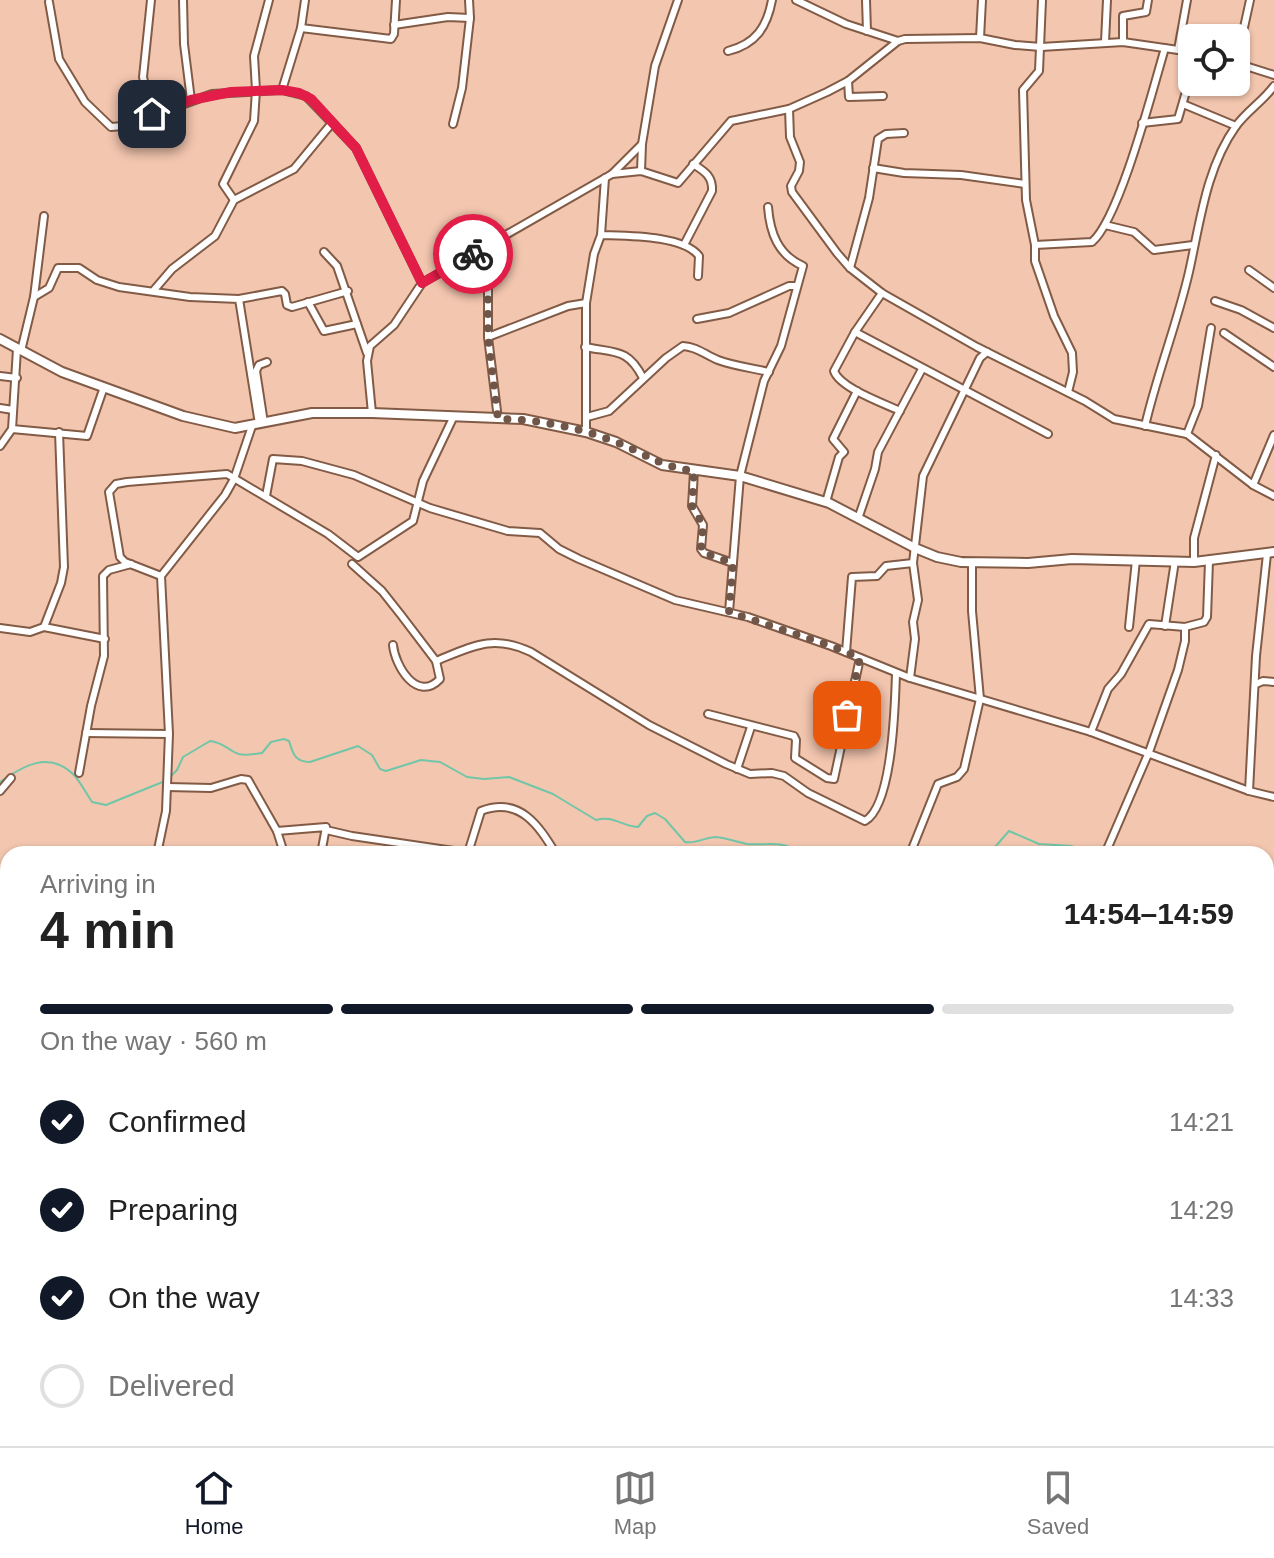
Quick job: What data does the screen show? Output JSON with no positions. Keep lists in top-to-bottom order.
{
  "page": {
    "heading": ["4 min", "Arriving in", "14:54–14:59"],
    "bar": "On the way · 560 m",
    "list": [
      ["Confirmed", "14:21"],
      ["Preparing", "14:29"],
      ["On the way", "14:33"],
      "Delivered"
    ],
    "tabs": ["Home", "Map", "Saved"]
  }
}
